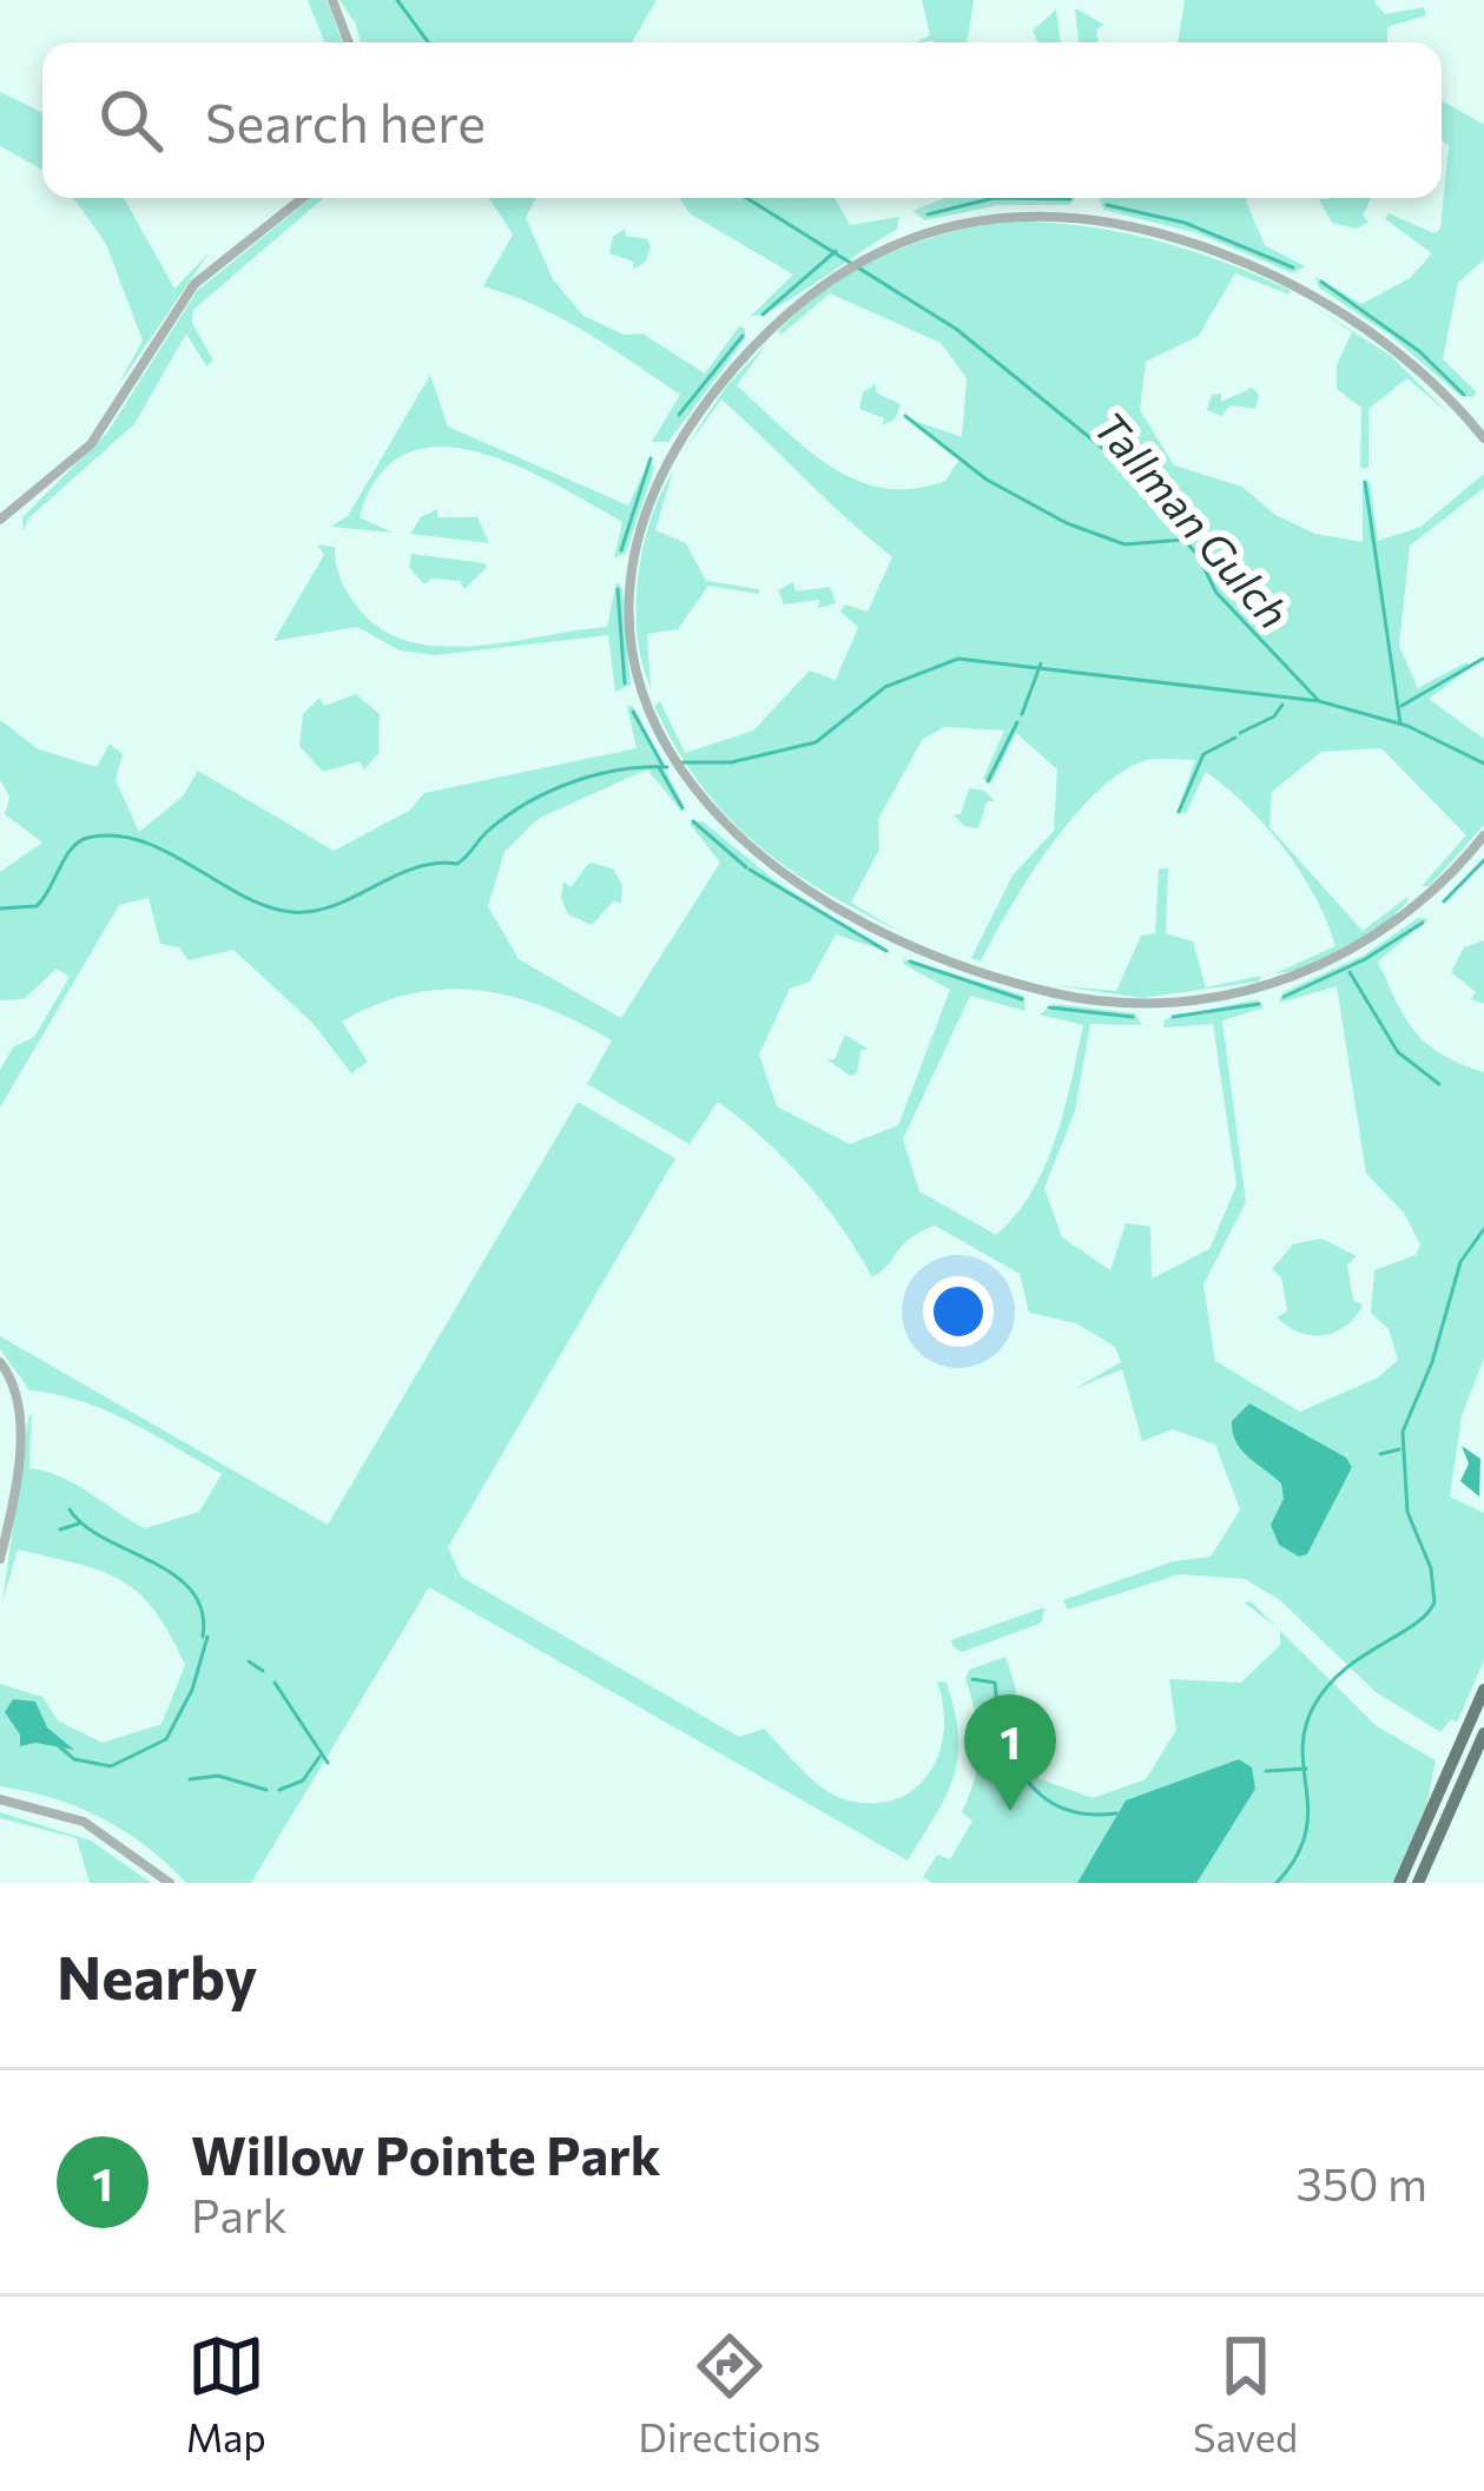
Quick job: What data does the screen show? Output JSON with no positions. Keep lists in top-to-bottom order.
{
  "water": ["Tallman Gulch"],
  "page": {
    "search": "Search here",
    "pins": "1",
    "heading": "Nearby",
    "list": [
      {
        "mark": "1",
        "name": "Willow Pointe Park",
        "note": "Park",
        "value": "350 m"
      }
    ],
    "nav": ["Map", "Directions", "Saved"]
  }
}
